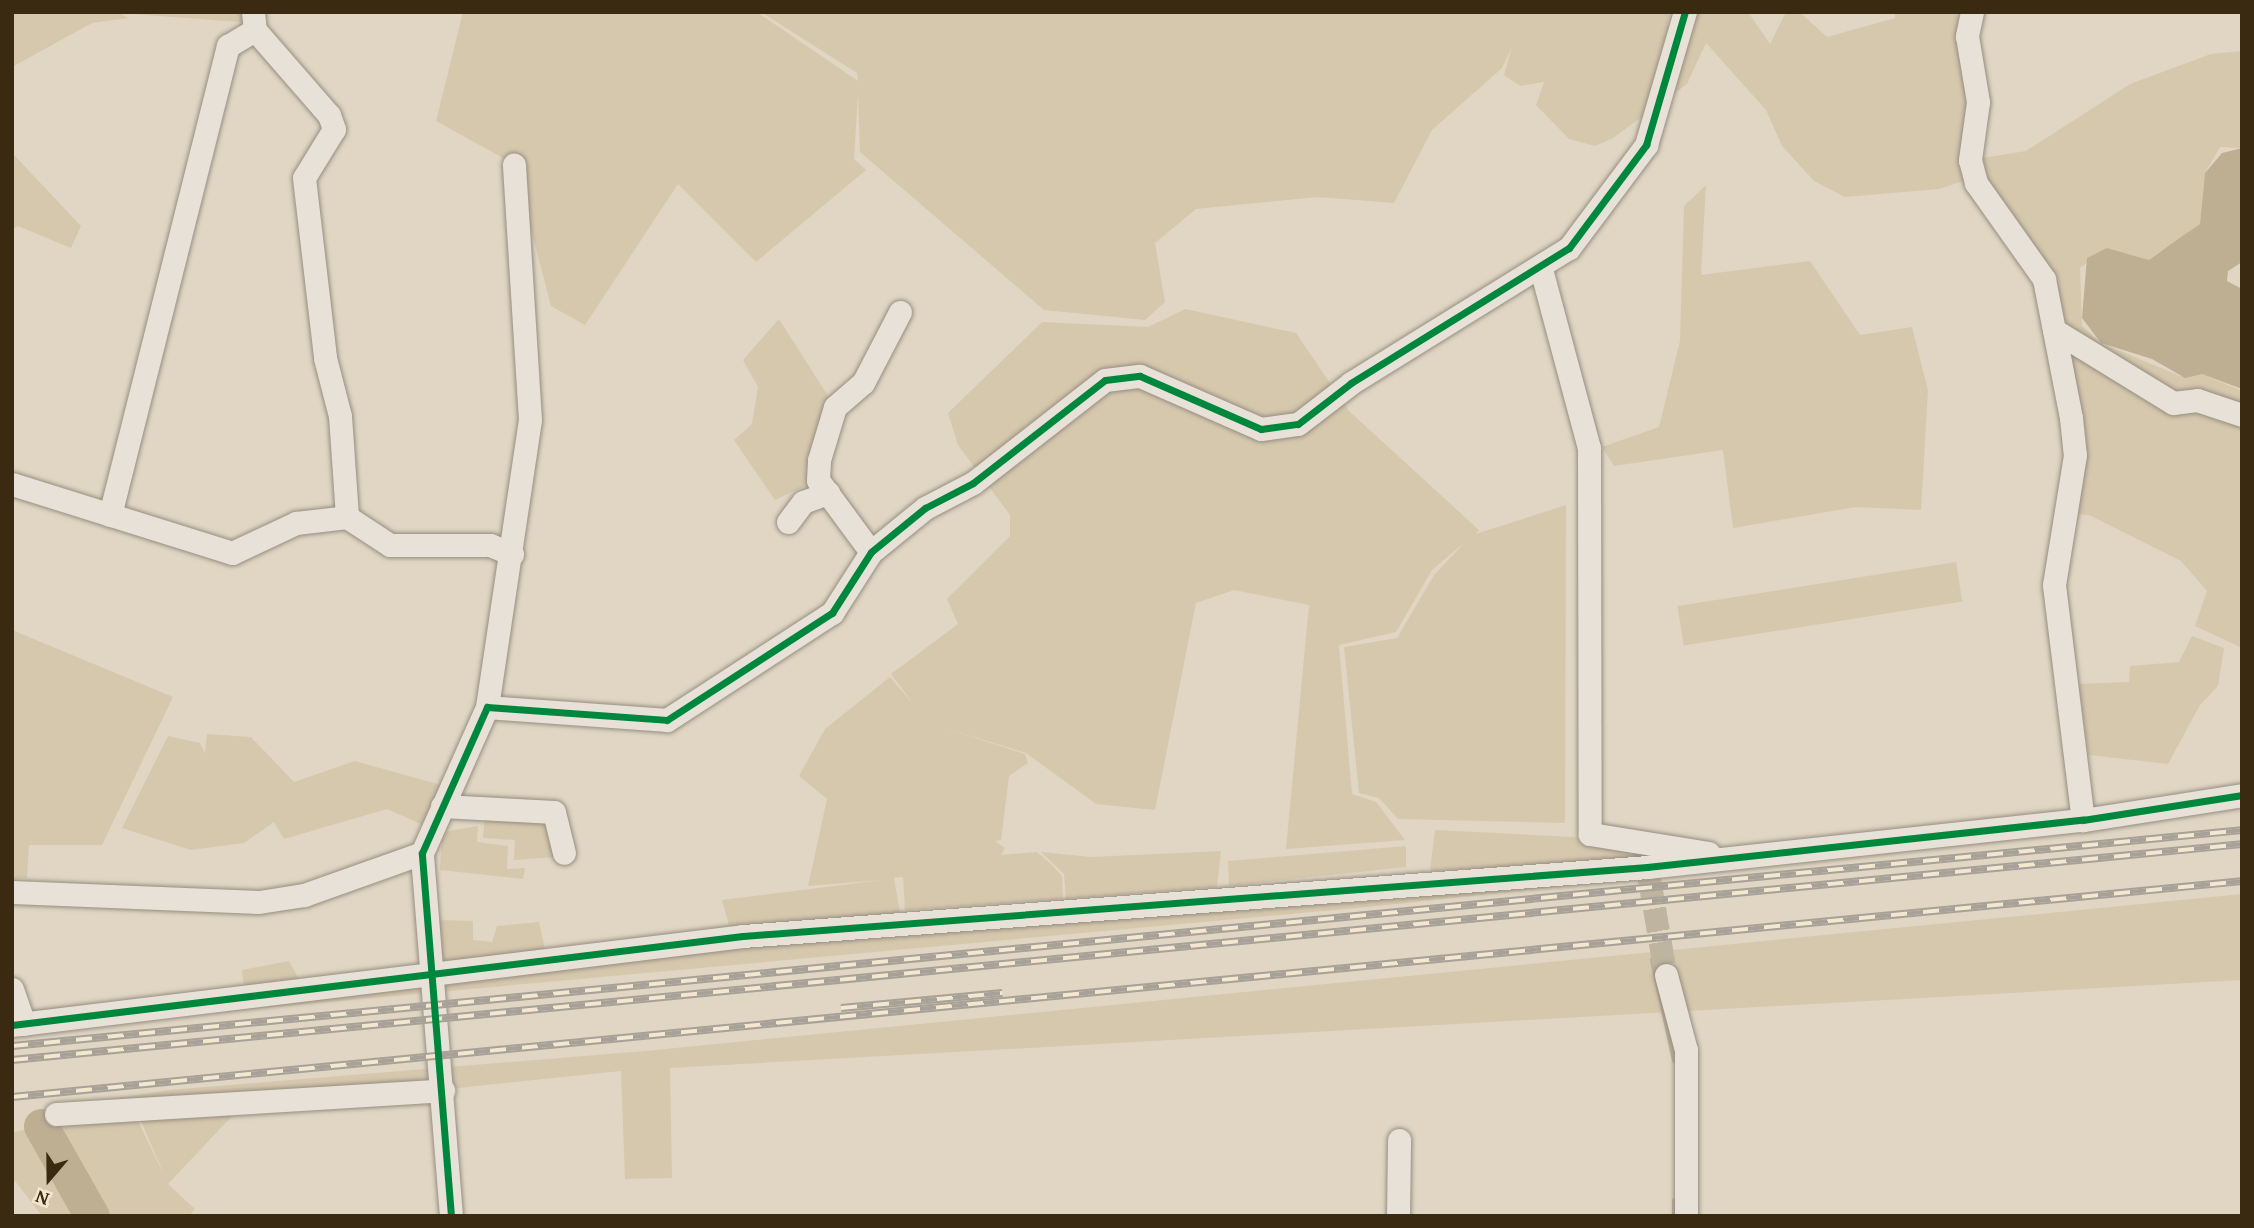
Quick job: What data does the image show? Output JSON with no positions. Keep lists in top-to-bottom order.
{
  "north": "bottom"
}
